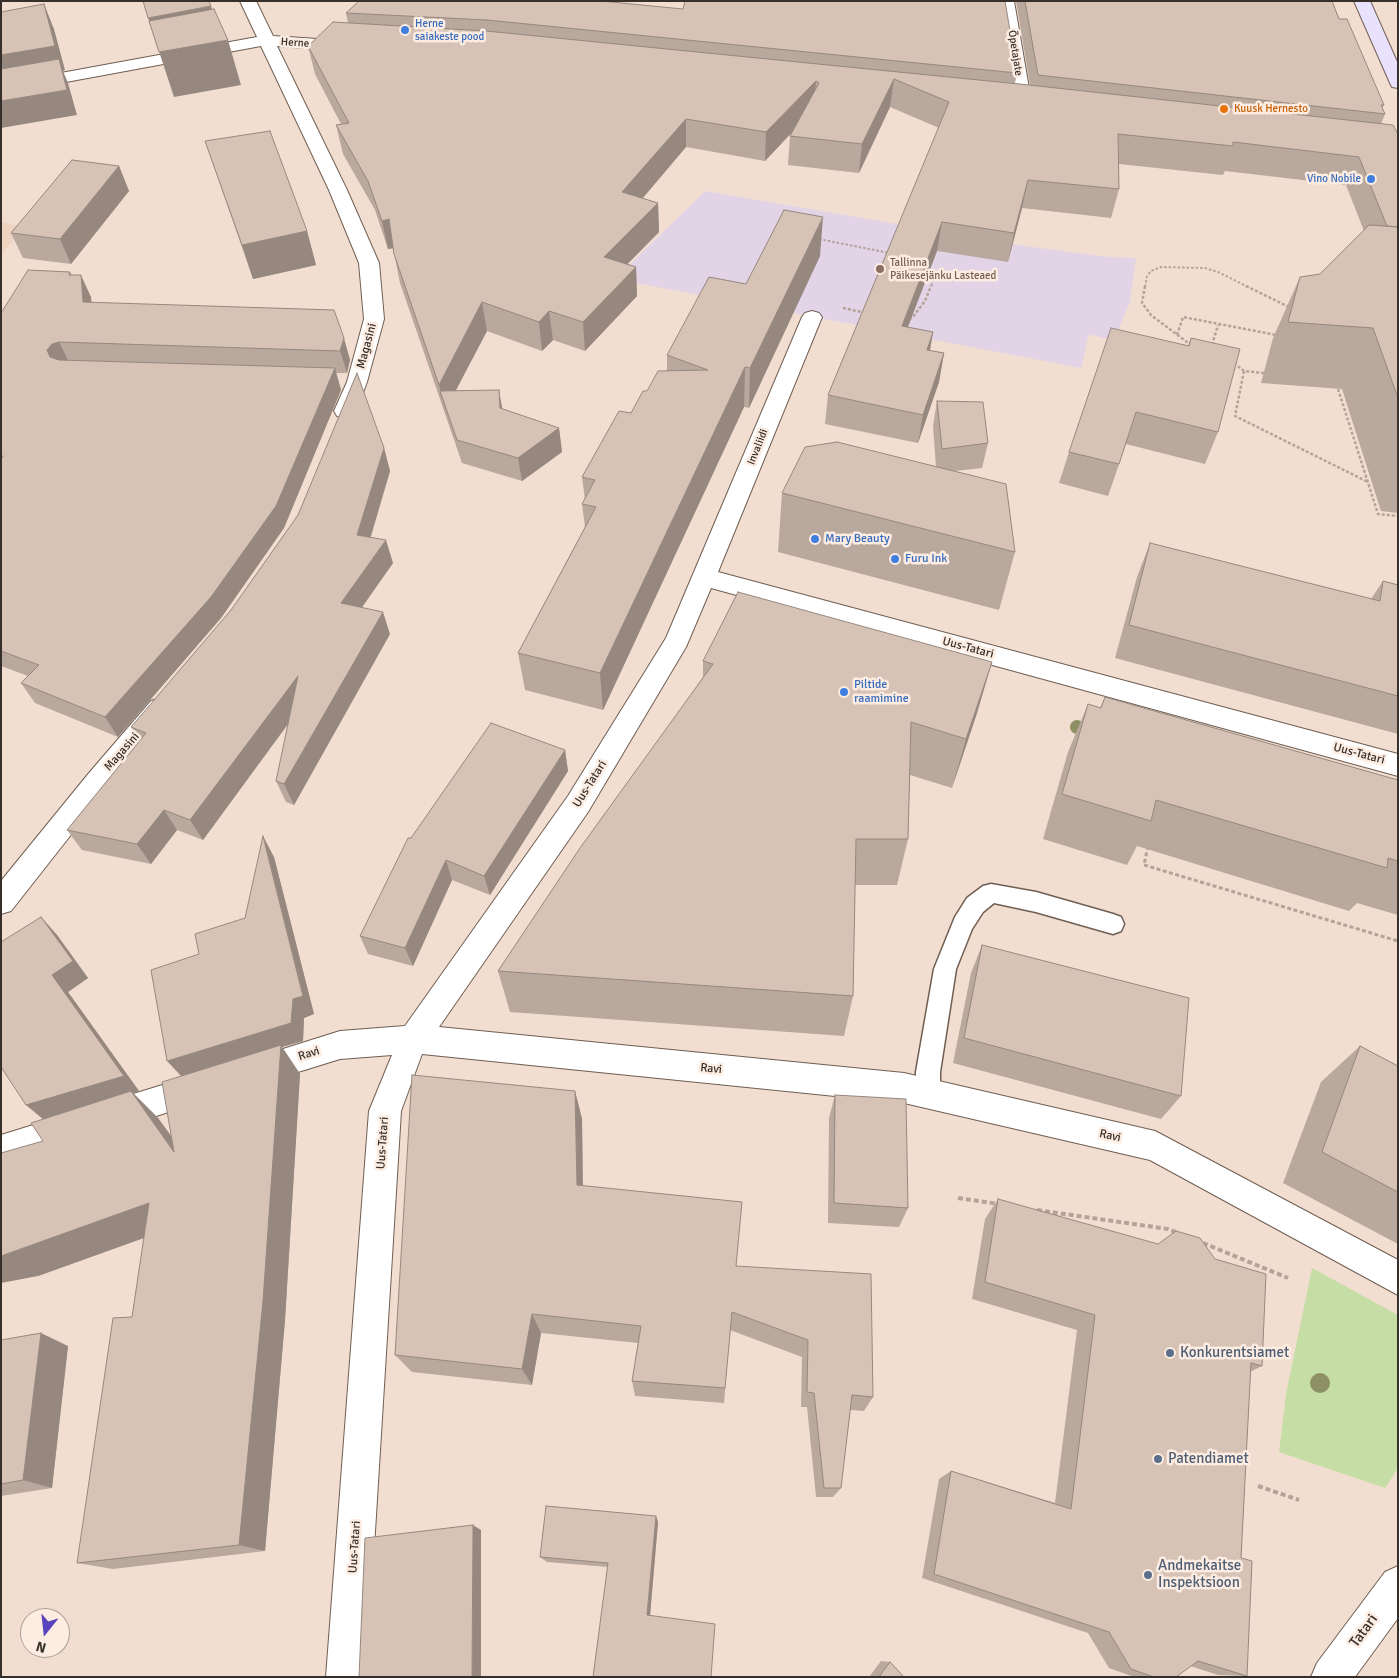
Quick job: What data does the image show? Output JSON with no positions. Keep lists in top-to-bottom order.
{
  "streets": {
    "street": [
      "Herne",
      "Õpetajate",
      "Magasini",
      "Invaliidi",
      "Uus-Tatari",
      "Ravi",
      "Tatari"
    ]
  },
  "crossings": [
    ["Herne", "Magasini"],
    ["Invaliidi", "Uus-Tatari"],
    ["Uus-Tatari", "Ravi"]
  ],
  "places": [
    "Herne saiakeste pood",
    "Kuusk Hernesto",
    "Vino Nobile",
    "Tallinna Päikesejänku Lasteaed",
    "Mary Beauty",
    "Furu Ink",
    "Piltide raamimine",
    "Konkurentsiamet",
    "Patendiamet",
    "Andmekaitse Inspektsioon"
  ],
  "north": "bottom"
}
